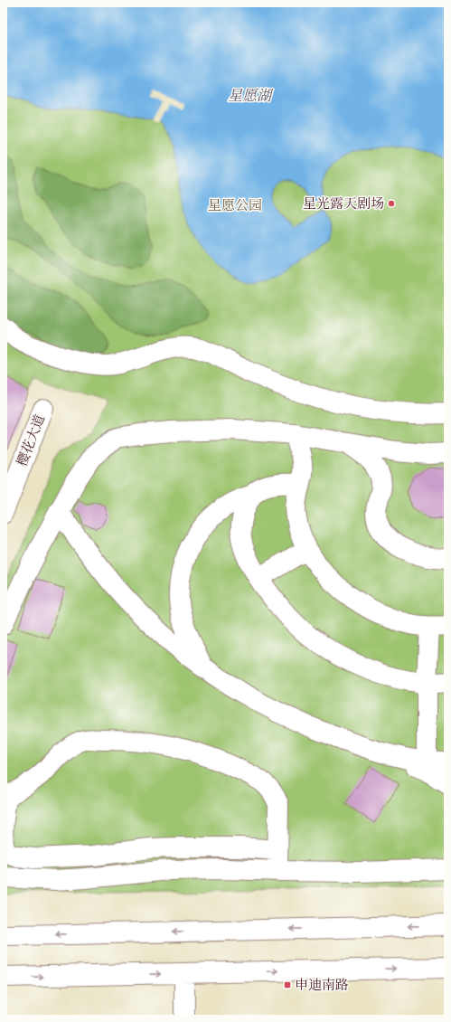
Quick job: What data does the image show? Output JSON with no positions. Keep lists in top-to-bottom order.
{
  "streets": {
    "street": ["樱花大道"]
  },
  "water": ["星愿湖"],
  "parks": ["星愿公园"],
  "places": {
    "other": ["星光露天剧场"],
    "transit": ["申迪南路"]
  }
}
